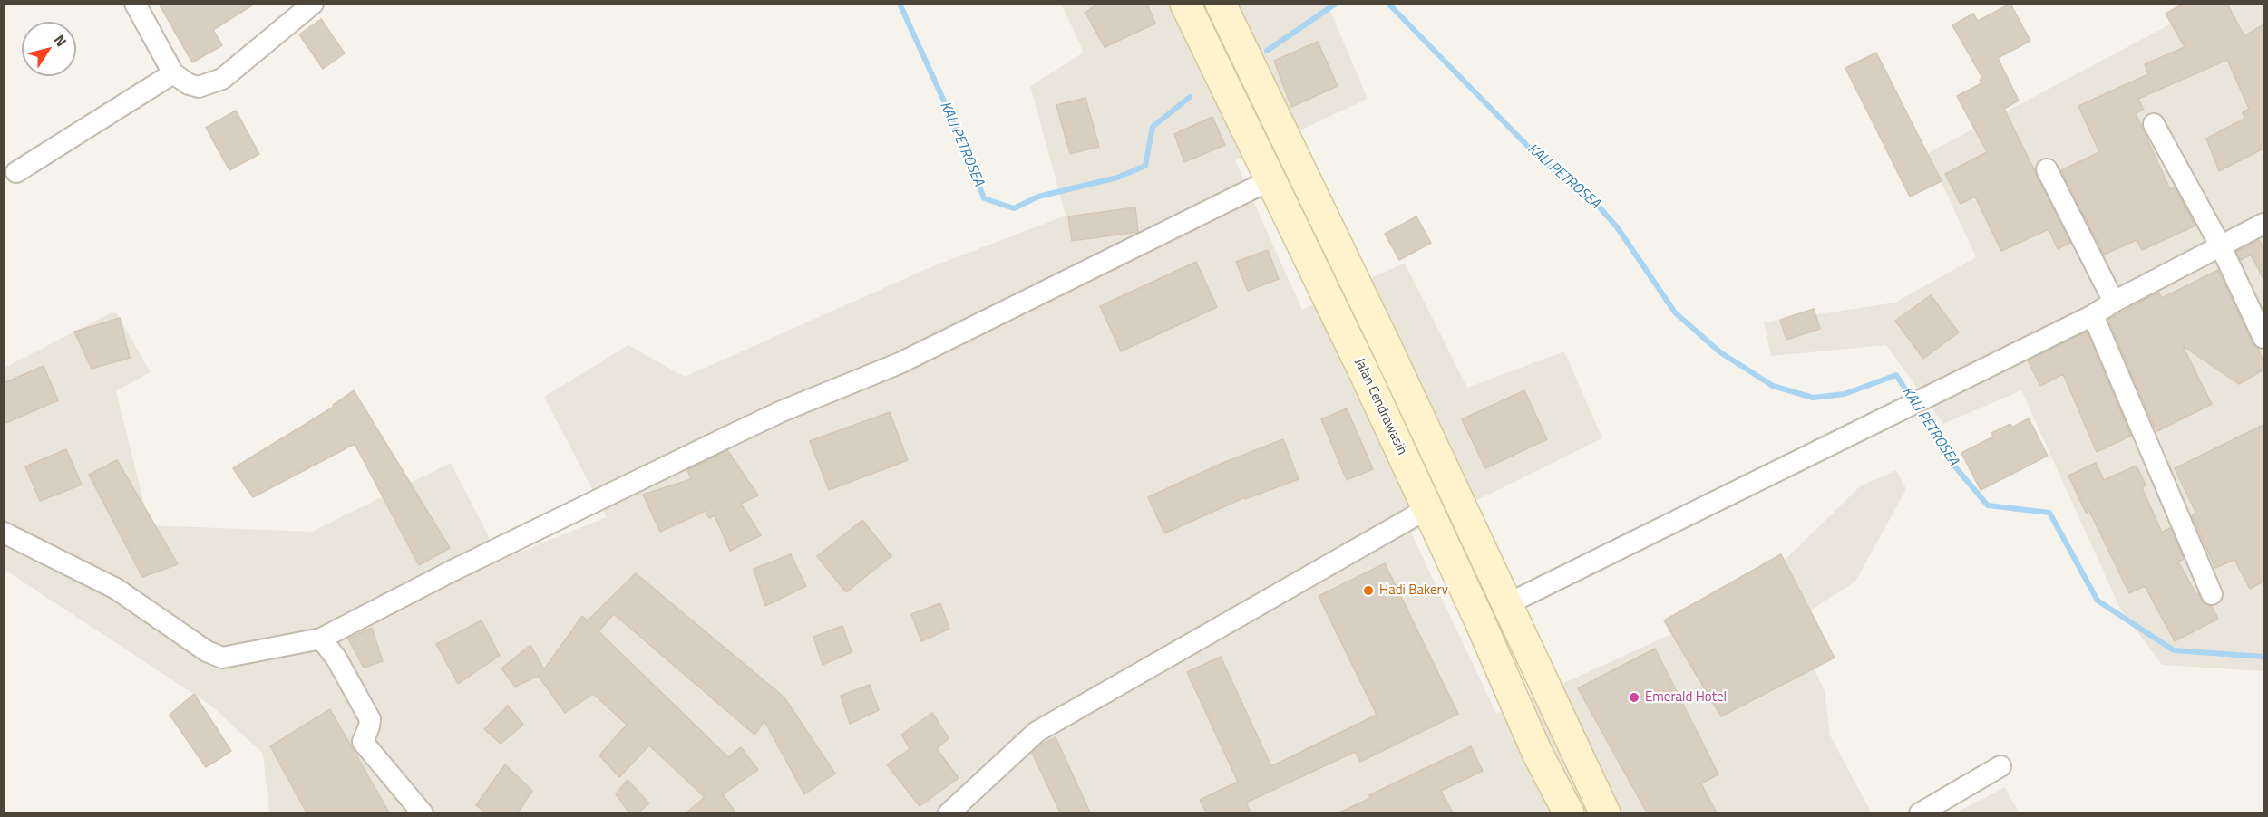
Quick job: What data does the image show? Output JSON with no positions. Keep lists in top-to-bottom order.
{
  "streets": {
    "main road": ["Jalan Cendrawasih"]
  },
  "water": ["KALI PETROSEA"],
  "places": ["Hadi Bakery", "Emerald Hotel"],
  "north": "top right"
}
